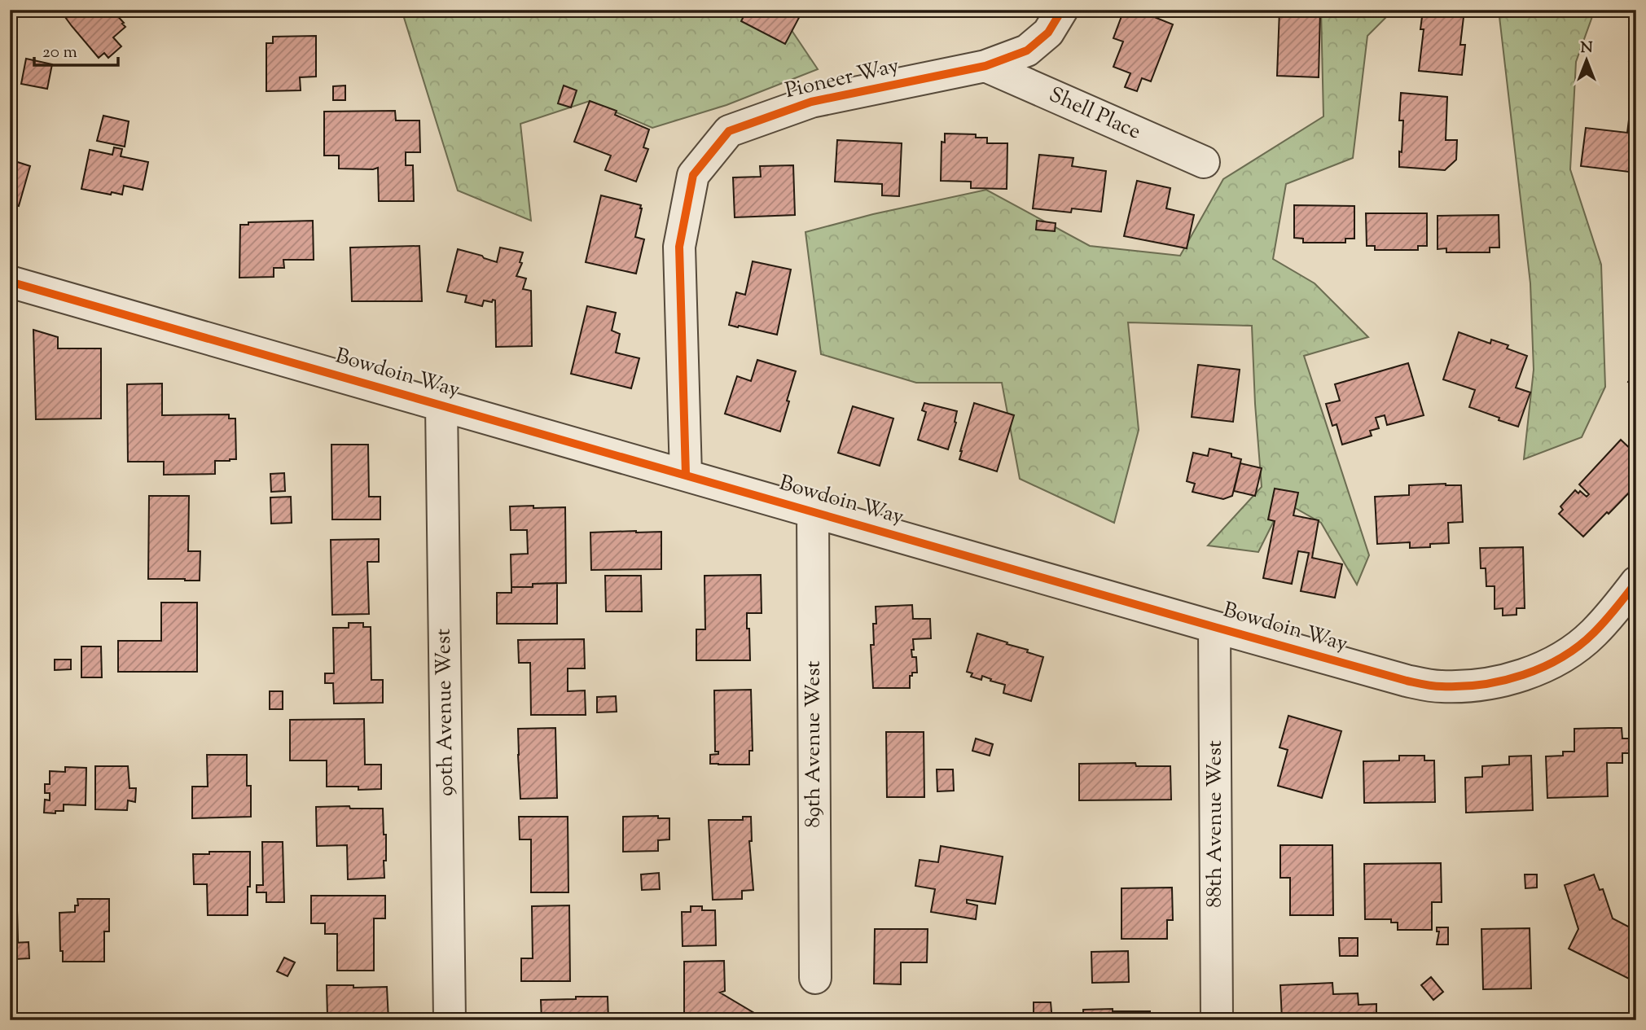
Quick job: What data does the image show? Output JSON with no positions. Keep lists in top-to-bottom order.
{
  "streets": {
    "street": [
      "Pioneer Way",
      "Shell Place",
      "Bowdoin Way",
      "90th Avenue West",
      "89th Avenue West",
      "88th Avenue West"
    ]
  },
  "crossings": [
    ["Pioneer Way", "Shell Place"],
    ["Pioneer Way", "Bowdoin Way"],
    ["Bowdoin Way", "90th Avenue West"],
    ["Bowdoin Way", "89th Avenue West"],
    ["Bowdoin Way", "88th Avenue West"]
  ],
  "scale_bar": "20 m",
  "north": "top"
}
